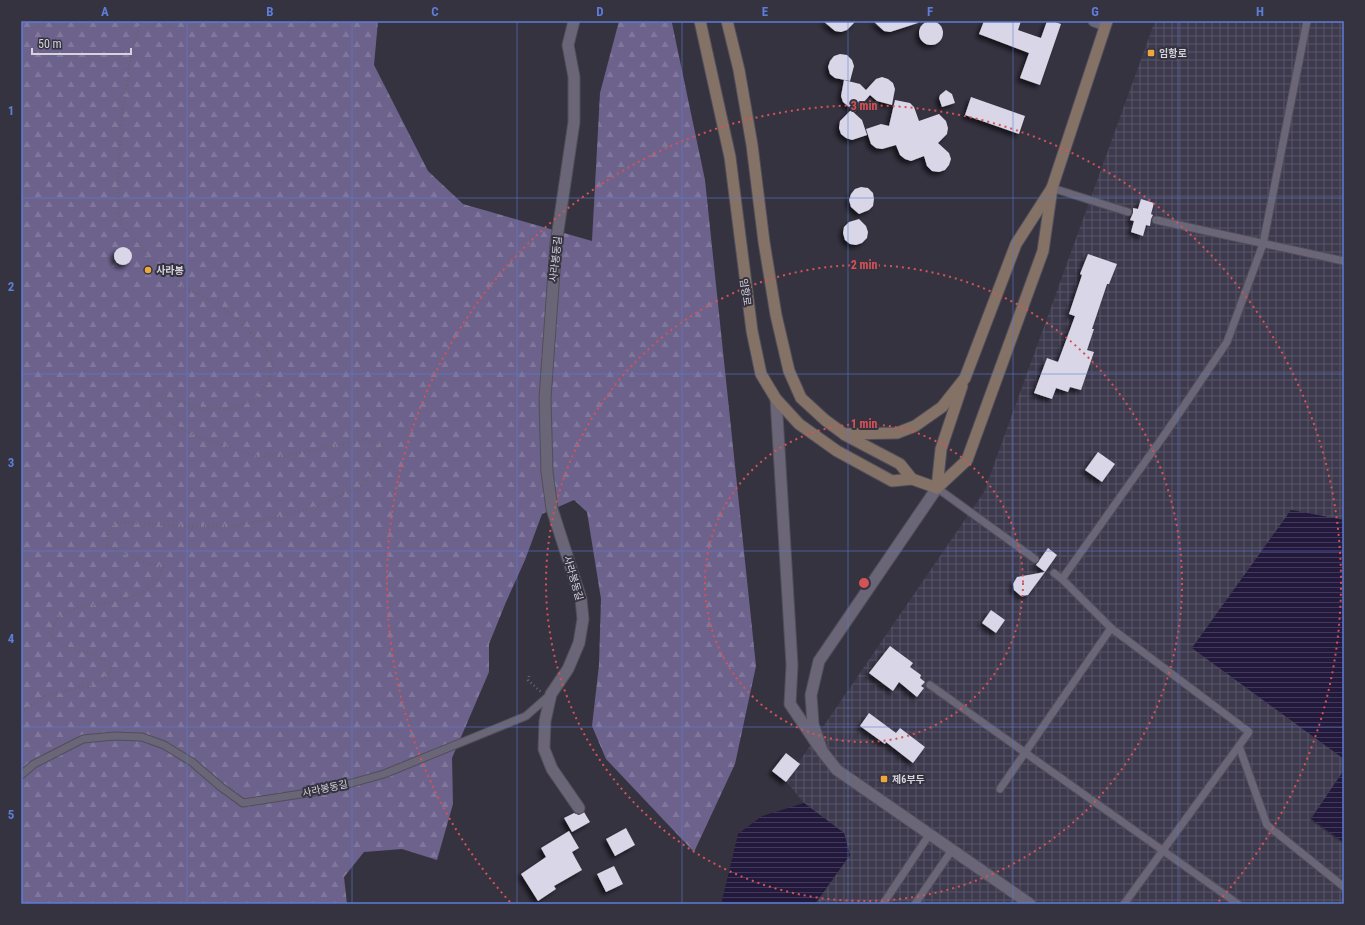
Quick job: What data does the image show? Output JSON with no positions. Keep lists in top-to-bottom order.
{
  "streets": {
    "main road": ["임항로"],
    "street": ["사라봉동길"]
  },
  "places": {
    "transit": ["임항로", "제6부두"],
    "other": ["사라봉"]
  },
  "scale_bar": "50 m",
  "grid": {
    "columns": [
      "A",
      "B",
      "C",
      "D",
      "E",
      "F",
      "G",
      "H"
    ],
    "rows": [
      "1",
      "2",
      "3",
      "4",
      "5"
    ]
  },
  "rings": ["3 min", "2 min", "1 min"]
}
